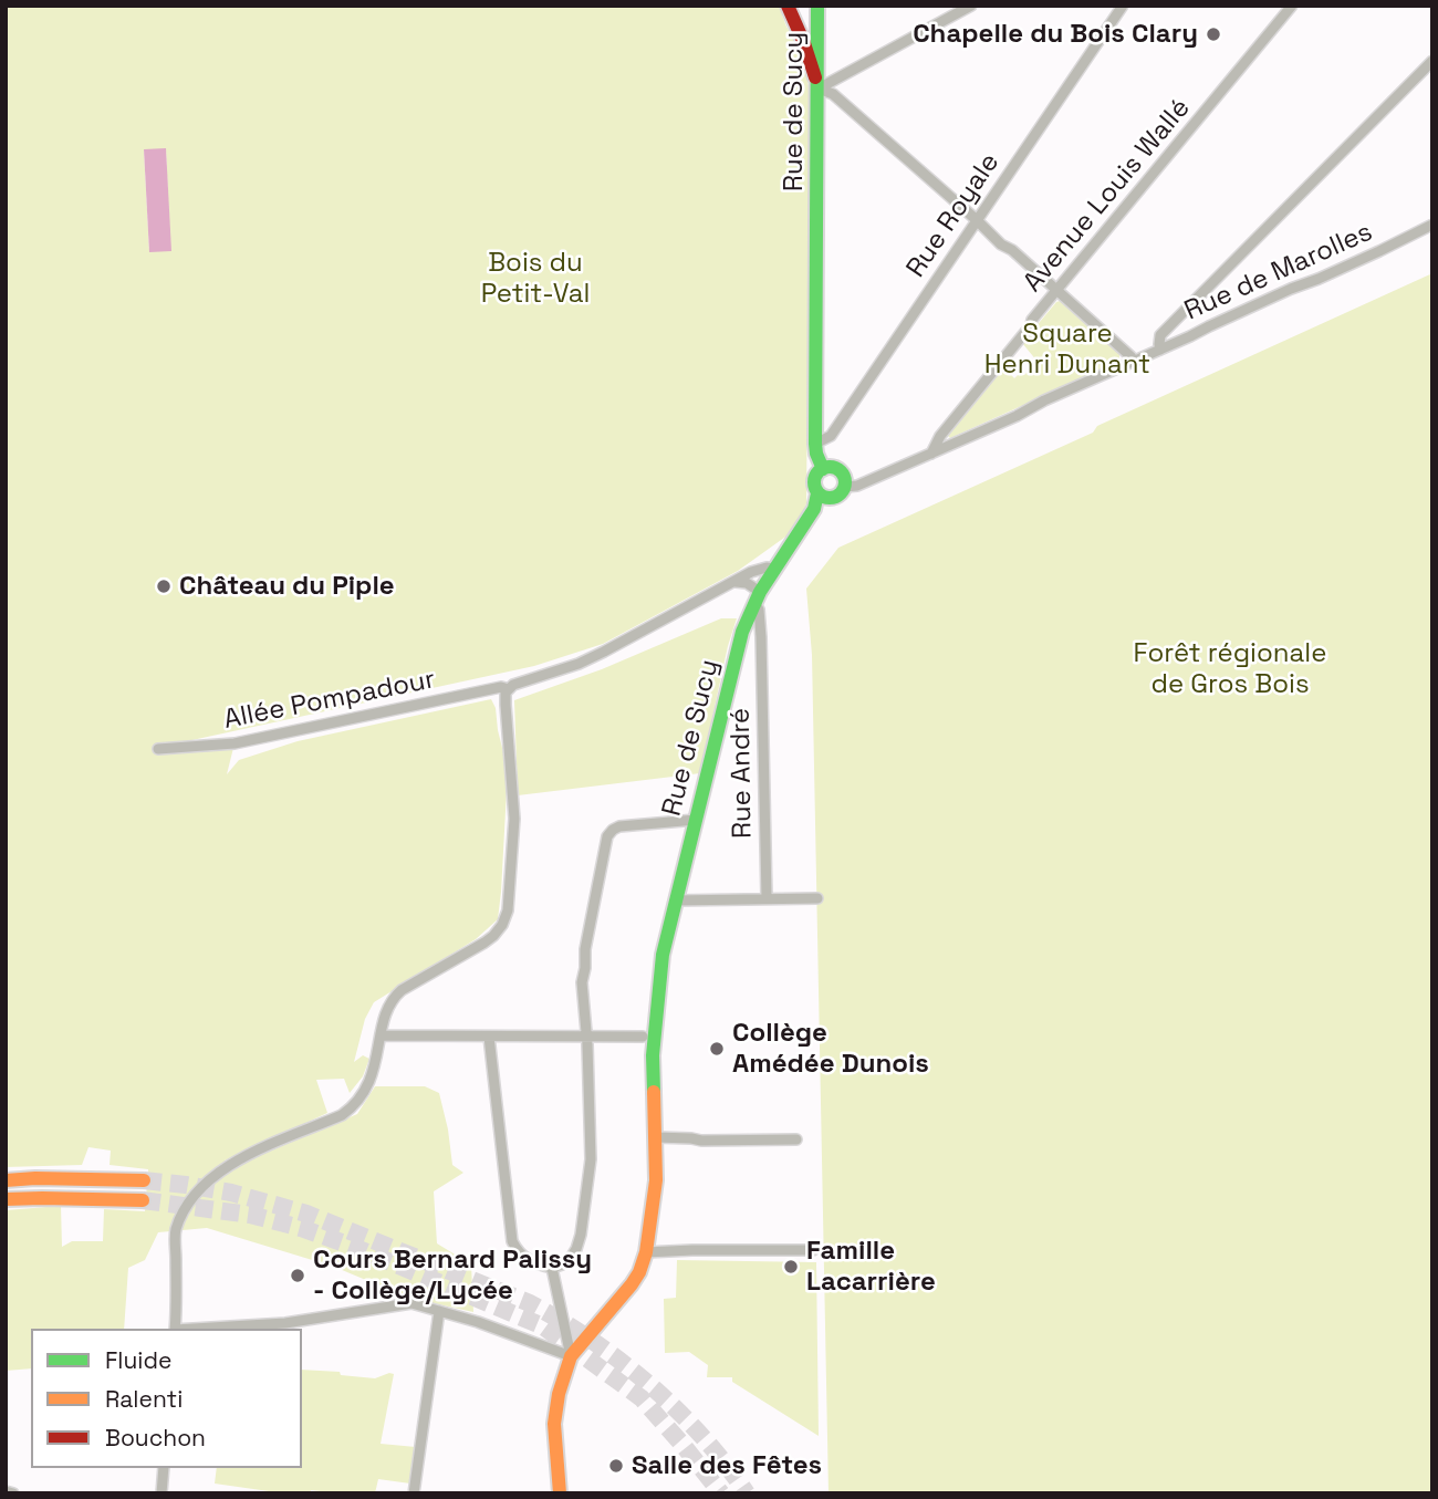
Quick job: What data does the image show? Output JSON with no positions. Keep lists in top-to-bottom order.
{
  "streets": {
    "main road": ["Rue de Sucy"],
    "street": [
      "Avenue Louis Wallé",
      "Rue Royale",
      "Rue de Marolles",
      "Allée Pompadour",
      "Rue André"
    ]
  },
  "crossings": [
    ["Rue de Sucy", "Rue Royale"],
    ["Rue de Sucy", "Rue de Marolles"],
    ["Rue de Sucy", "Allée Pompadour"],
    ["Rue de Sucy", "Rue André"],
    ["Avenue Louis Wallé", "Rue de Marolles"]
  ],
  "parks": ["Bois du Petit-Val", "Square Henri Dunant", "Forêt régionale de Gros Bois"],
  "places": [
    "Chapelle du Bois Clary",
    "Château du Piple",
    "Collège Amédée Dunois",
    "Famille Lacarrière",
    "Cours Bernard Palissy - Collège/Lycée",
    "Salle des Fêtes"
  ],
  "legend": ["Fluide", "Ralenti", "Bouchon"]
}
